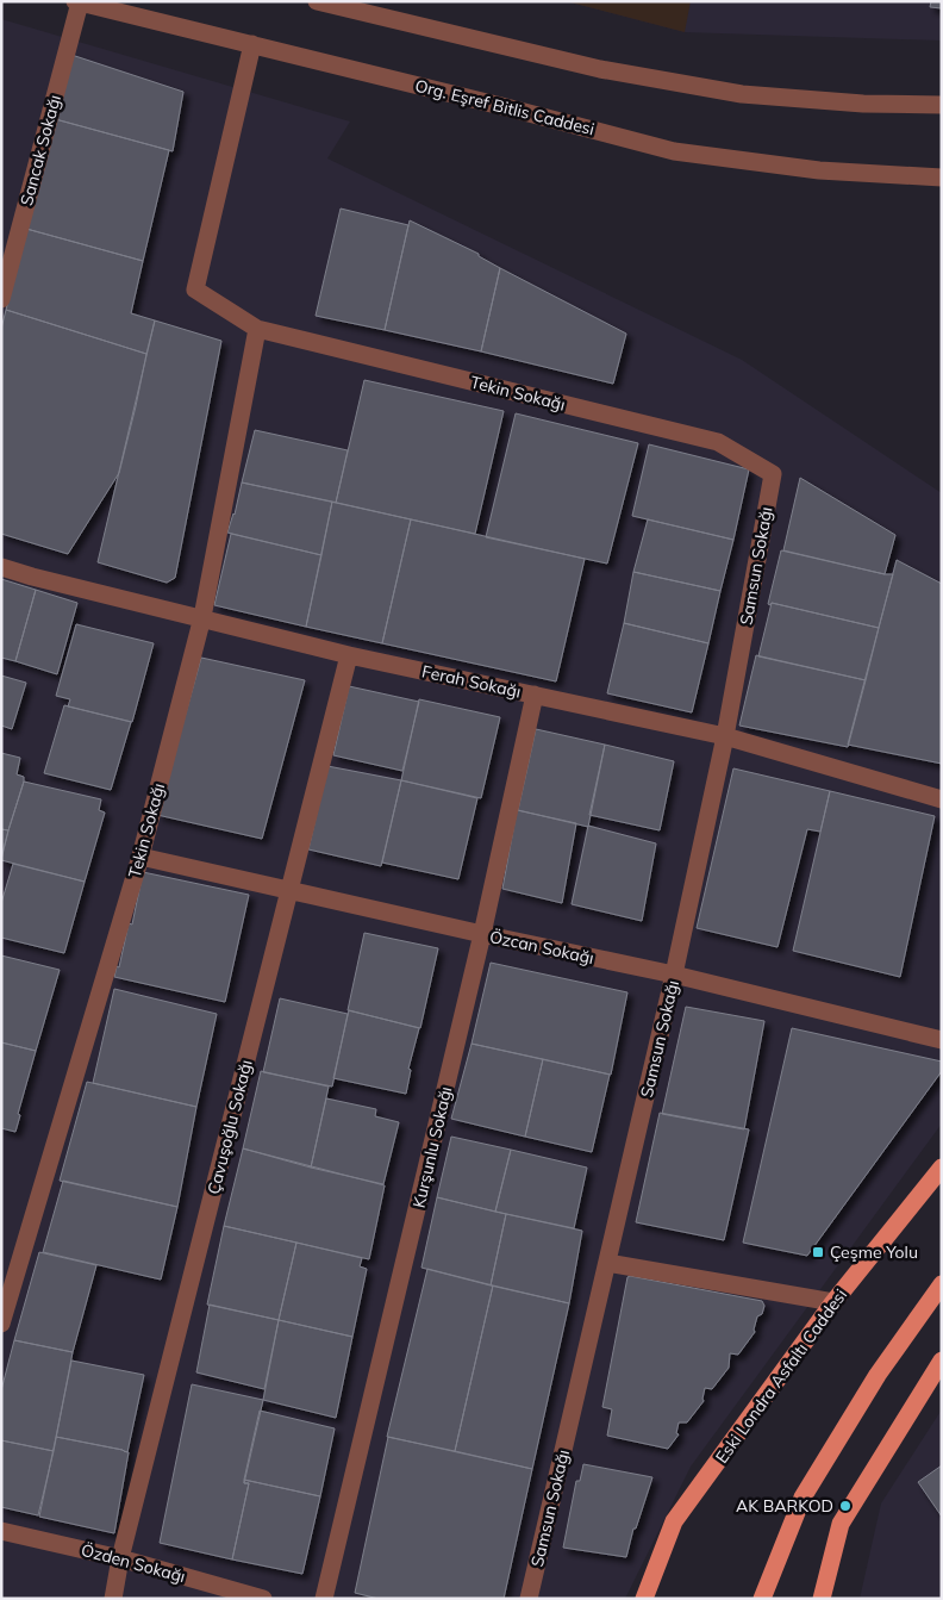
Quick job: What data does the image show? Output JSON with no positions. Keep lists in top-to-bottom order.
{
  "streets": {
    "main road": ["Eski Londra Asfaltı Caddesi"],
    "street": [
      "Org. Eşref Bitlis Caddesi",
      "Sancak Sokağı",
      "Tekin Sokağı",
      "Samsun Sokağı",
      "Ferah Sokağı",
      "Özcan Sokağı",
      "Çavuşoğlu Sokağı",
      "Kurşunlu Sokağı",
      "Özden Sokağı"
    ]
  },
  "crossings": [
    ["Org. Eşref Bitlis Caddesi", "Sancak Sokağı"],
    ["Org. Eşref Bitlis Caddesi", "Tekin Sokağı"],
    ["Tekin Sokağı", "Samsun Sokağı"],
    ["Tekin Sokağı", "Ferah Sokağı"],
    ["Tekin Sokağı", "Özcan Sokağı"],
    ["Samsun Sokağı", "Ferah Sokağı"],
    ["Samsun Sokağı", "Özcan Sokağı"],
    ["Ferah Sokağı", "Çavuşoğlu Sokağı"],
    ["Ferah Sokağı", "Kurşunlu Sokağı"],
    ["Özcan Sokağı", "Çavuşoğlu Sokağı"],
    ["Özcan Sokağı", "Kurşunlu Sokağı"],
    ["Çavuşoğlu Sokağı", "Özden Sokağı"]
  ],
  "places": {
    "transit": ["Çeşme Yolu"],
    "other": ["AK BARKOD"]
  }
}
